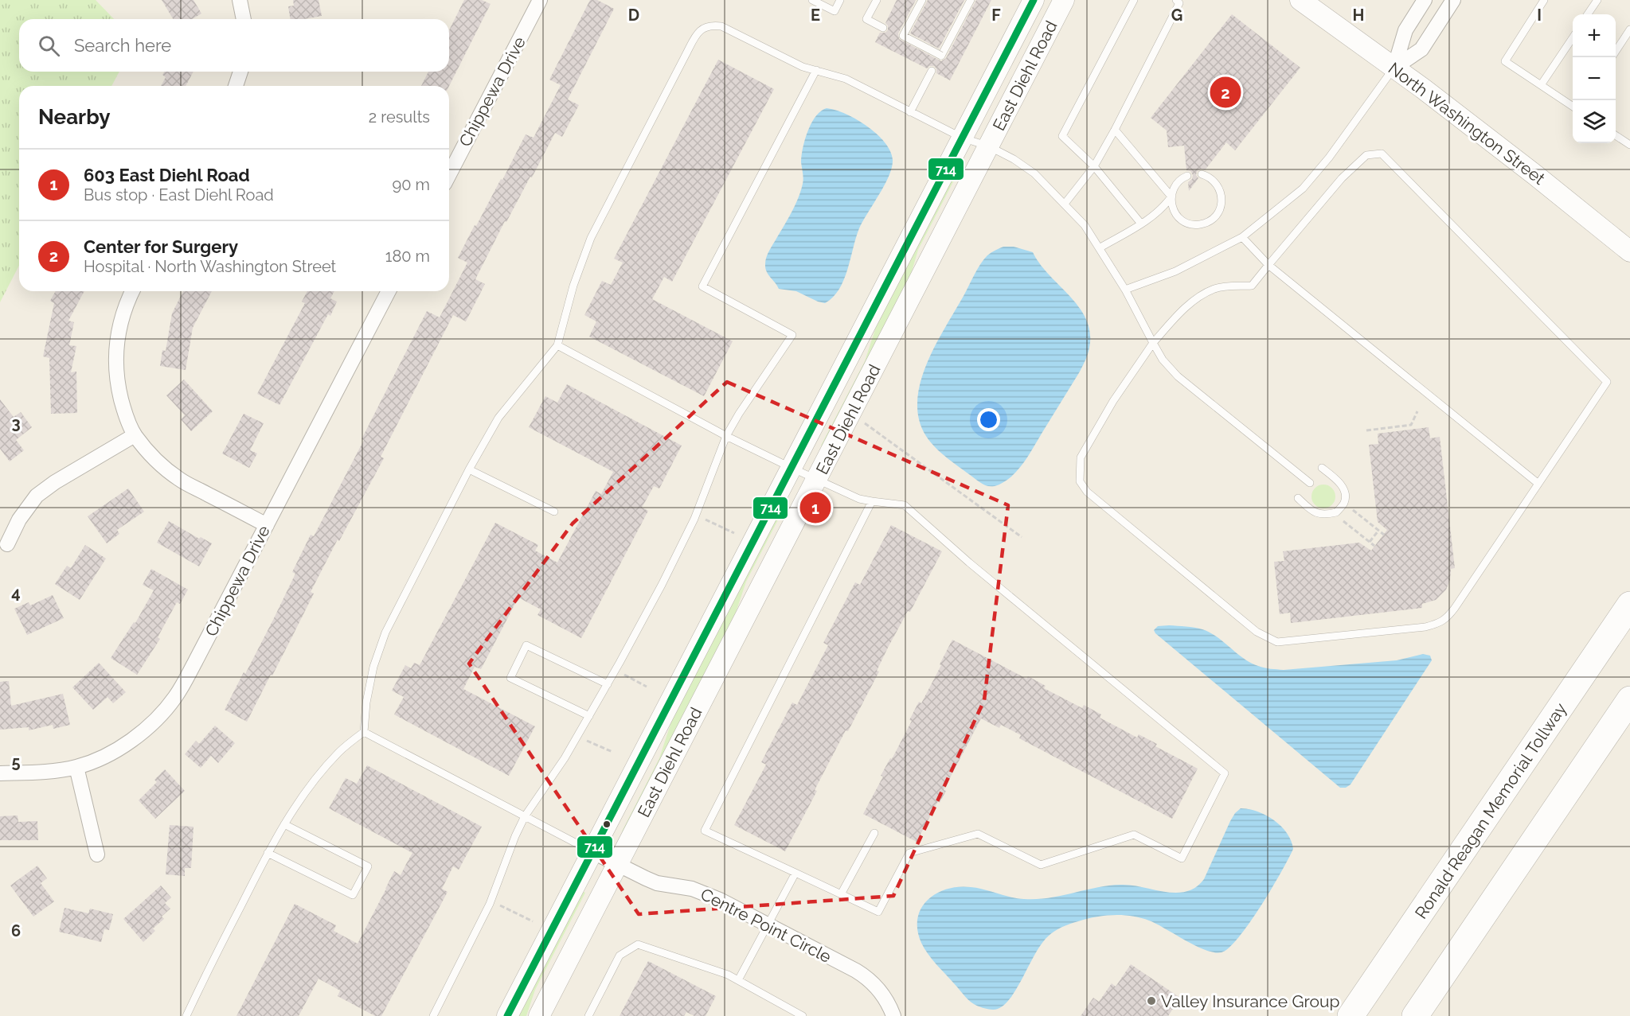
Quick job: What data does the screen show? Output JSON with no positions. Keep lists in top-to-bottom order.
{
  "streets": {
    "highway": ["Ronald Reagan Memorial Tollway"],
    "street": [
      "East Diehl Road",
      "Chippewa Drive",
      "North Washington Street",
      "Centre Point Circle"
    ]
  },
  "crossings": [
    ["East Diehl Road", "Centre Point Circle"]
  ],
  "places": ["Valley Insurance Group"],
  "lines": ["transit line 714"],
  "page": {
    "map_buttons": ["+", "−"],
    "search": "Search here",
    "pins": ["2", "1"],
    "heading": ["Nearby", "2 results"],
    "list": [
      {
        "mark": "1",
        "name": "603 East Diehl Road",
        "note": "Bus stop · East Diehl Road",
        "value": "90 m"
      },
      {
        "mark": "2",
        "name": "Center for Surgery",
        "note": "Hospital · North Washington Street",
        "value": "180 m"
      }
    ]
  },
  "grid": {
    "columns": [
      "D",
      "E",
      "F",
      "G",
      "H",
      "I"
    ],
    "rows": [
      "3",
      "4",
      "5",
      "6"
    ]
  }
}
